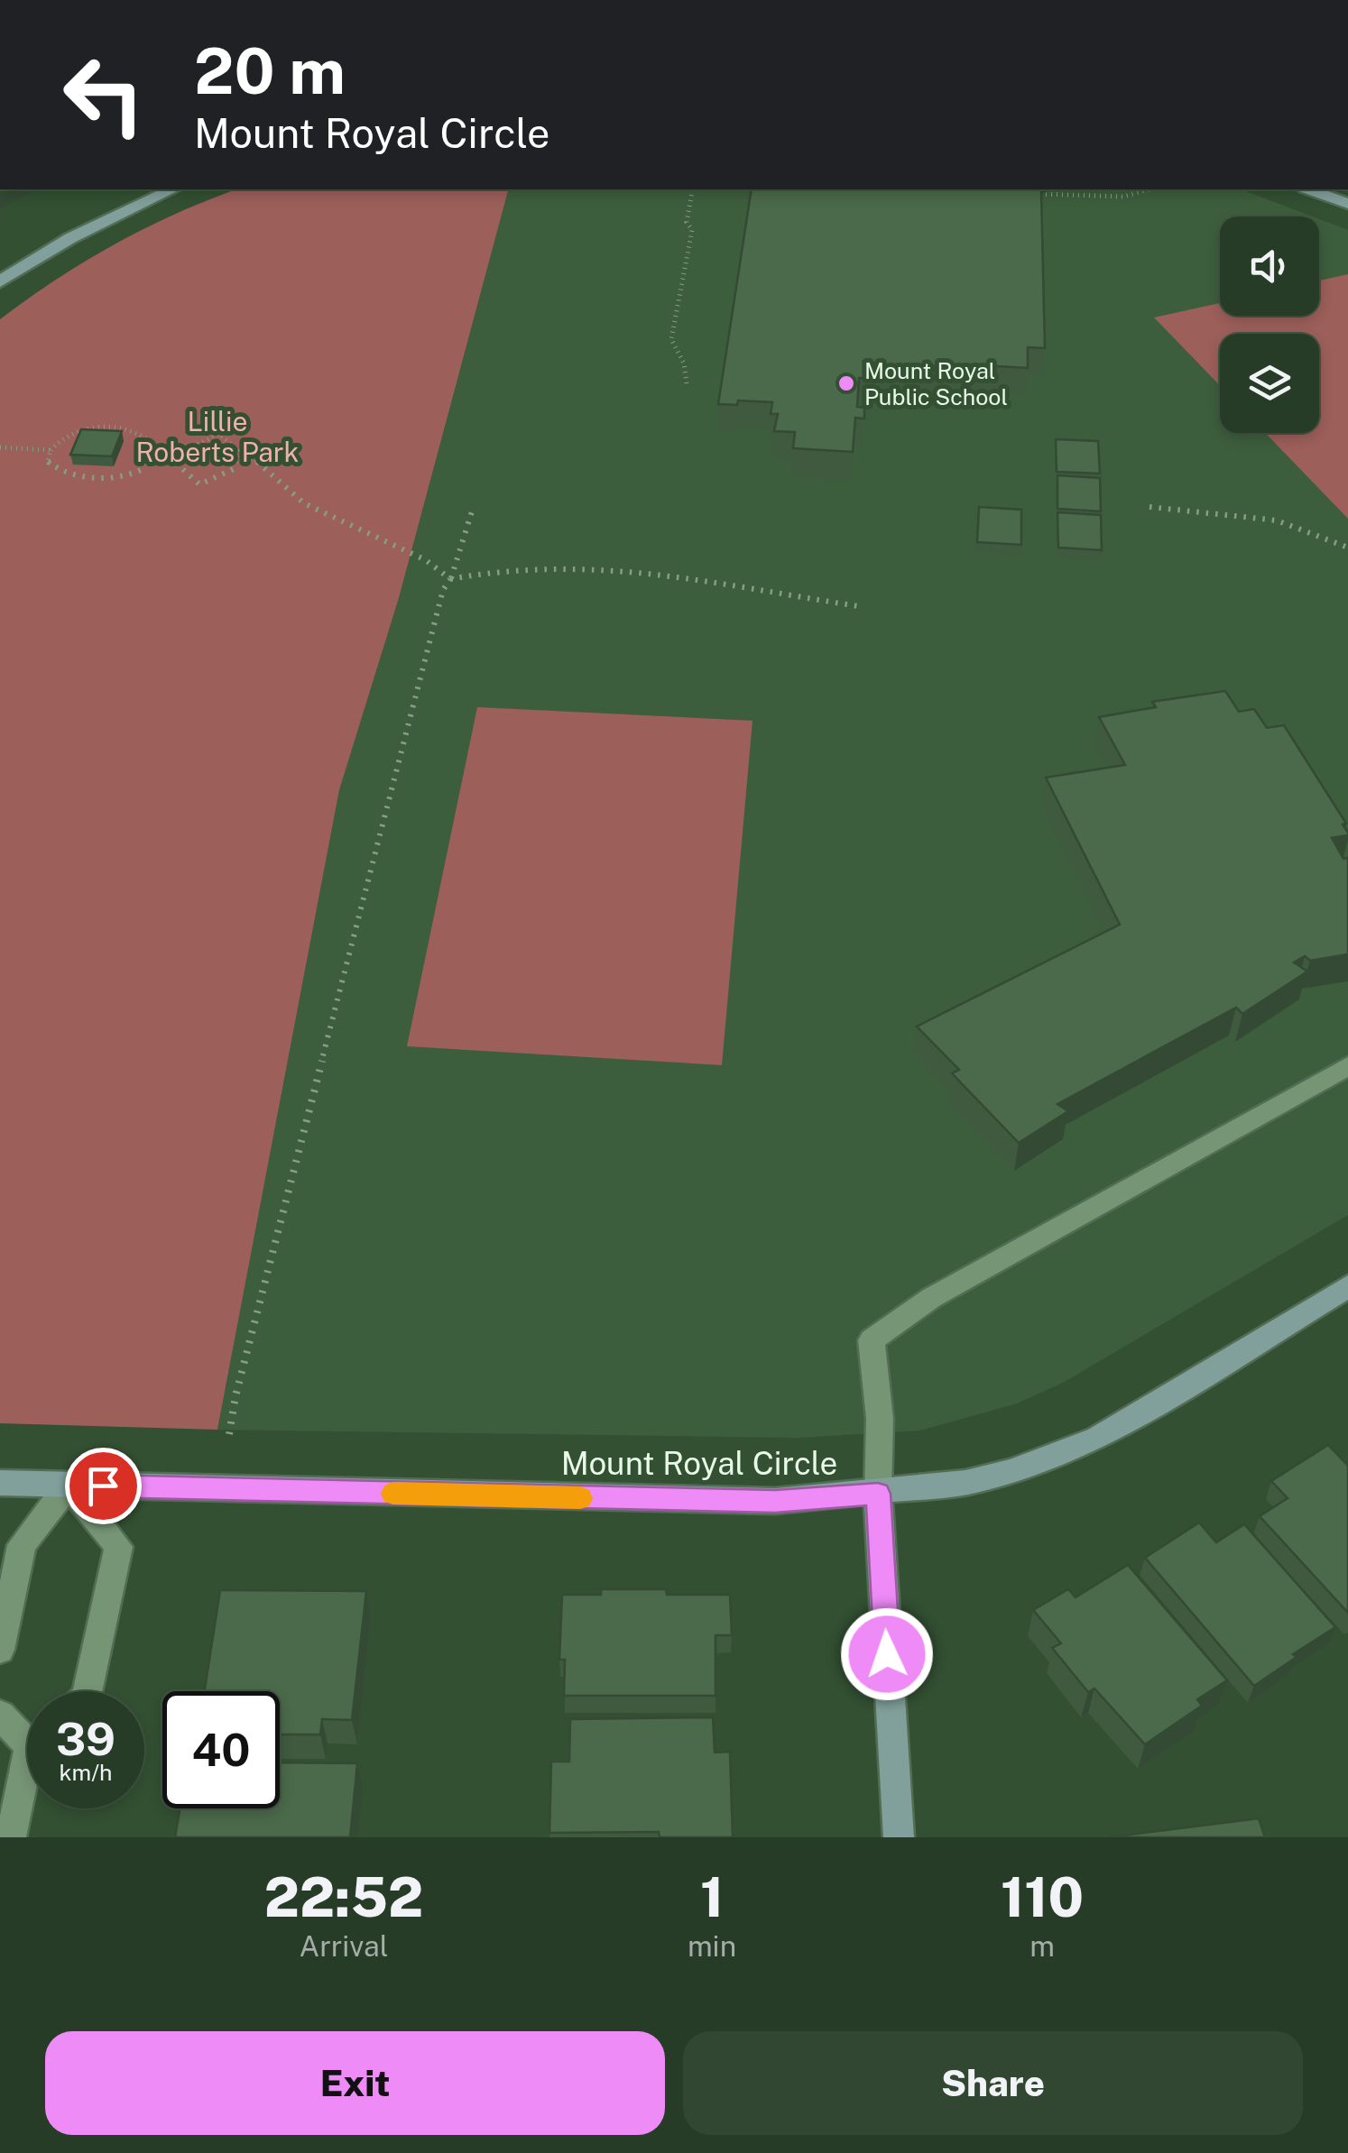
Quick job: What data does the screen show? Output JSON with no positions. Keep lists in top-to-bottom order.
{
  "streets": {
    "street": ["Mount Royal Circle"]
  },
  "parks": ["Lillie Roberts Park"],
  "places": ["Mount Royal Public School"],
  "page": {
    "turn": ["20 m", "Mount Royal Circle"],
    "speed": "39 km/h",
    "limit": "40",
    "eta": [
      "22:52",
      "Arrival",
      "1",
      "min",
      "110",
      "m"
    ],
    "buttons": ["Exit", "Share"]
  }
}
